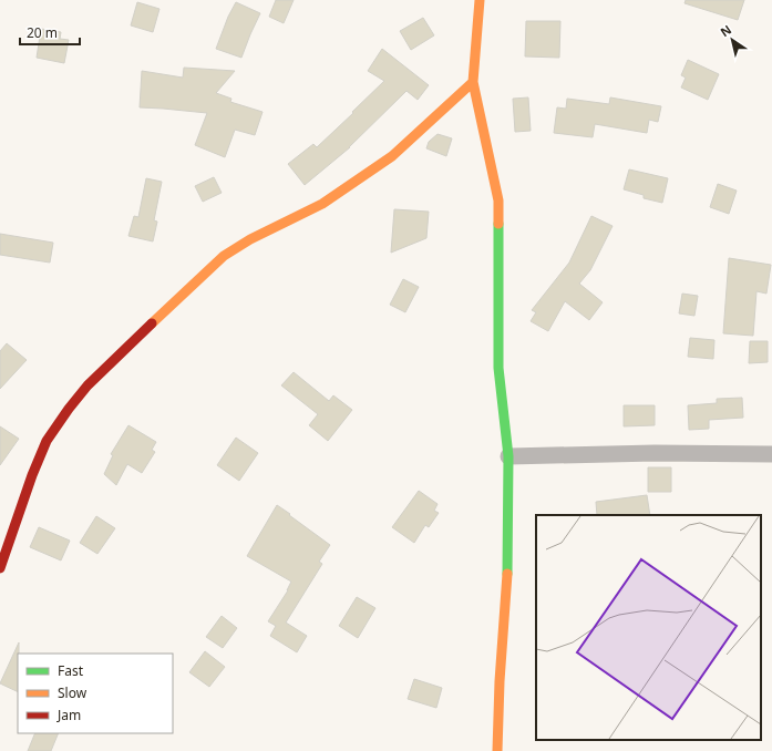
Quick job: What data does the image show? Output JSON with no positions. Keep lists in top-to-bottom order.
{
  "legend": ["Fast", "Slow", "Jam"],
  "scale_bar": "20 m",
  "north": "top left"
}
